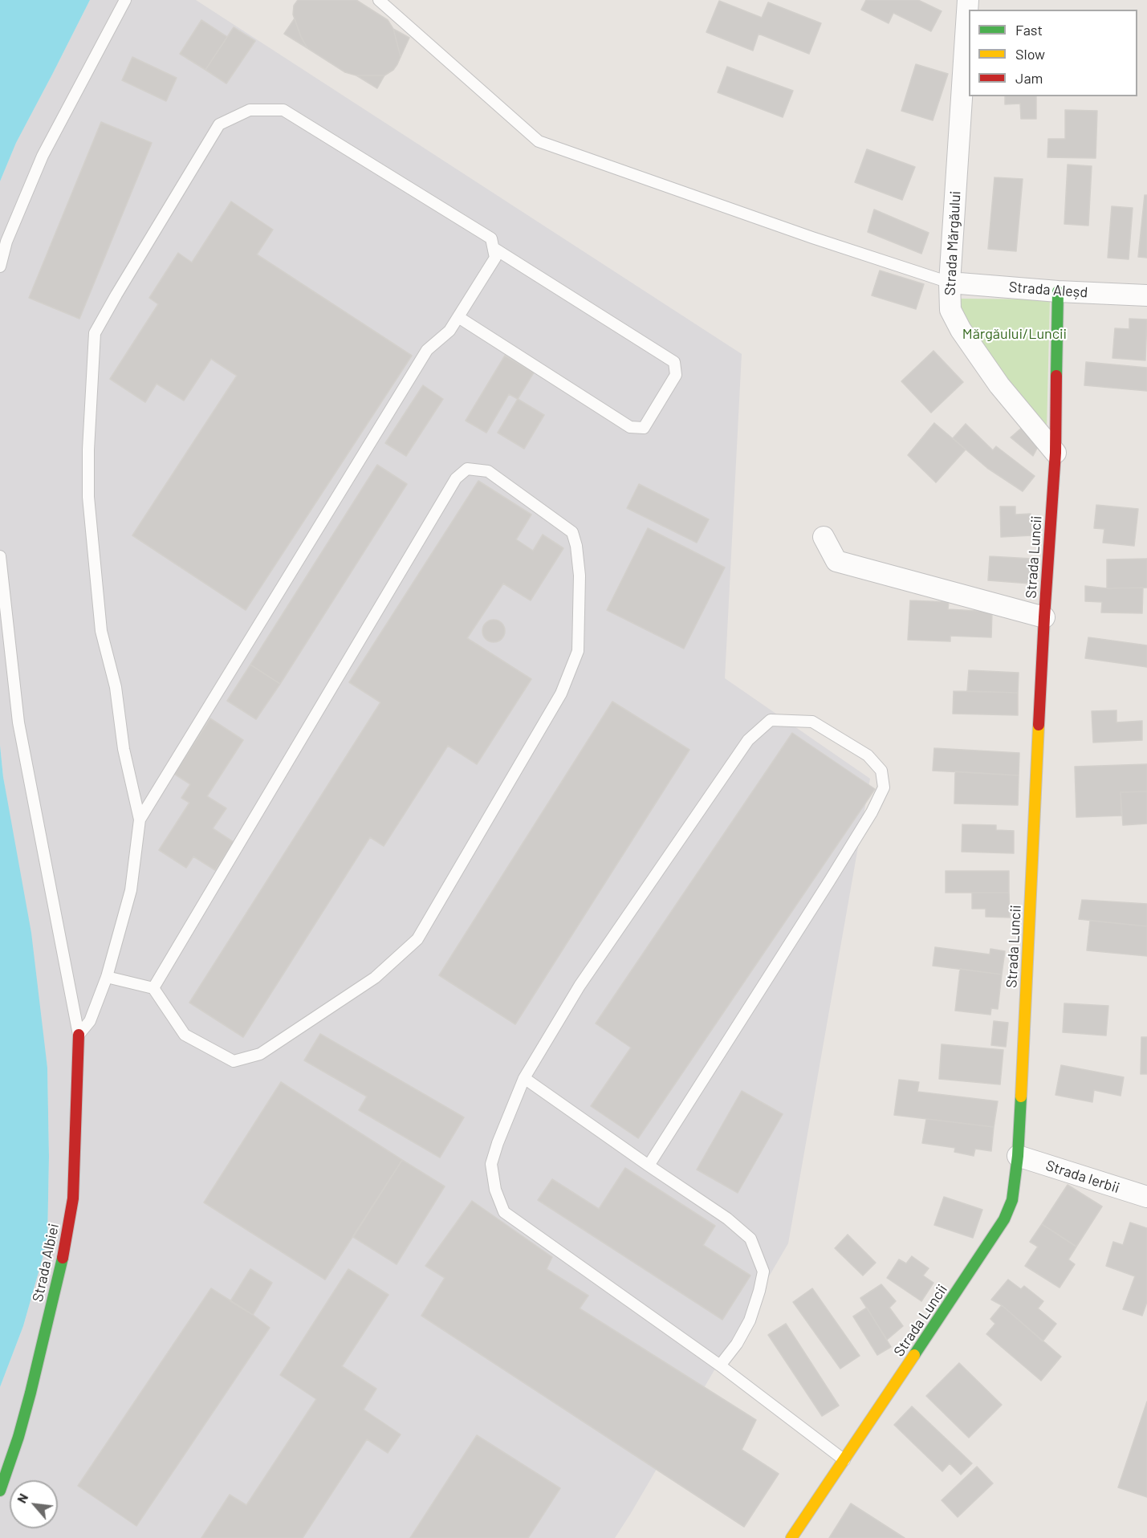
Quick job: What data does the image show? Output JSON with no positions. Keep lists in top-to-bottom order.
{
  "streets": {
    "street": [
      "Strada Mărgăului",
      "Strada Aleșd",
      "Strada Luncii",
      "Strada Ierbii",
      "Strada Albiei"
    ]
  },
  "crossings": [
    ["Strada Mărgăului", "Strada Aleșd"],
    ["Strada Mărgăului", "Strada Luncii"],
    ["Strada Aleșd", "Strada Luncii"],
    ["Strada Luncii", "Strada Ierbii"]
  ],
  "parks": ["Mărgăului/Luncii"],
  "legend": ["Fast", "Slow", "Jam"],
  "north": "top left"
}
